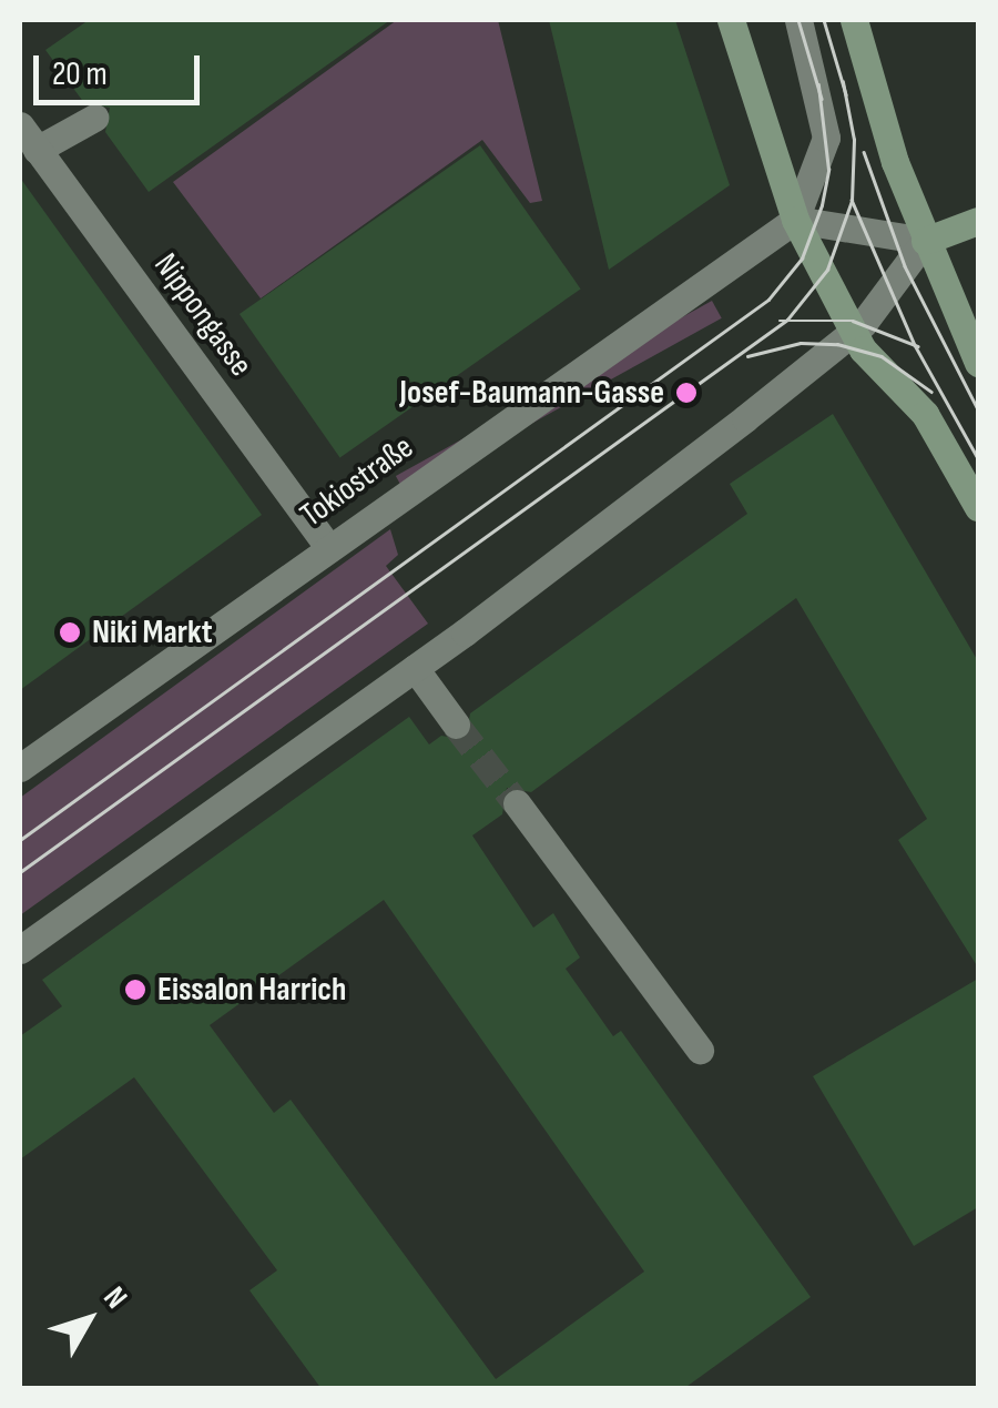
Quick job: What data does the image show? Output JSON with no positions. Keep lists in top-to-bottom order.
{
  "streets": {
    "street": ["Nippongasse", "Tokiostraße"]
  },
  "crossings": [
    ["Nippongasse", "Tokiostraße"]
  ],
  "places": ["Josef-Baumann-Gasse", "Niki Markt", "Eissalon Harrich"],
  "scale_bar": "20 m",
  "north": "top right"
}
